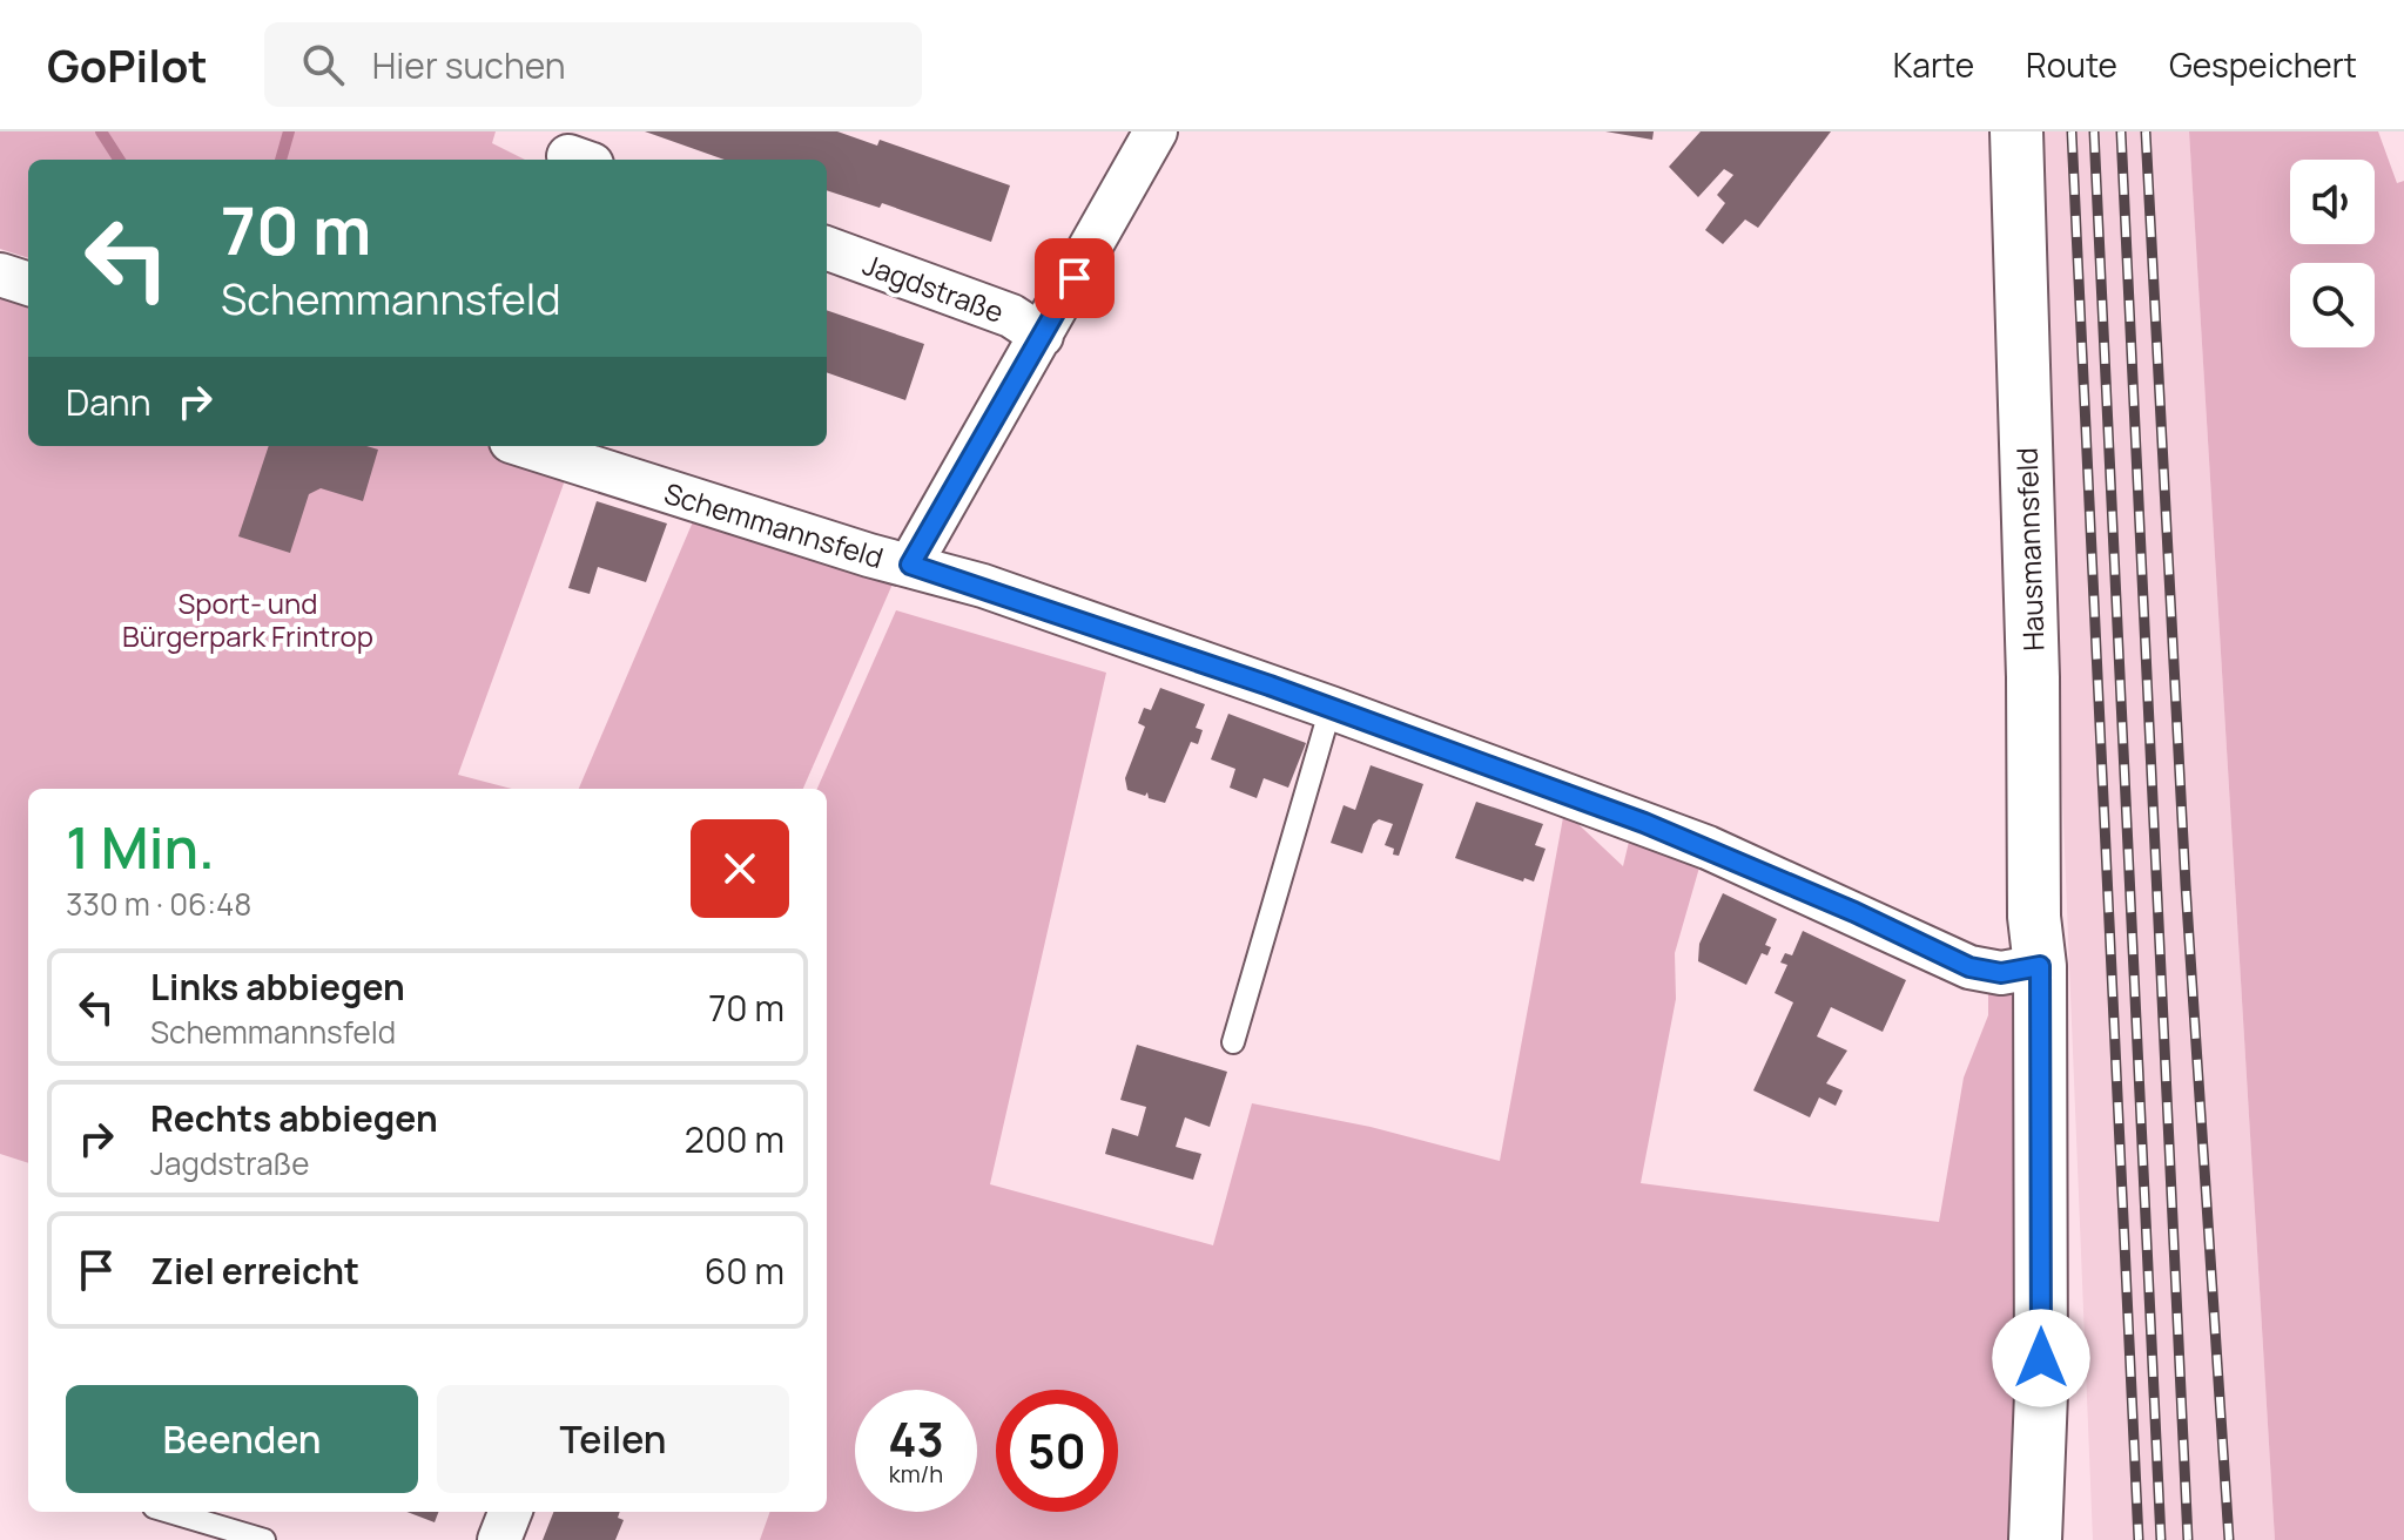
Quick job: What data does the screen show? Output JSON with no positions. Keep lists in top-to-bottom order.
{
  "streets": {
    "main road": ["Hausmannsfeld"],
    "street": ["Jagdstraße", "Schemmannsfeld"]
  },
  "crossings": [
    ["Schemmannsfeld", "Hausmannsfeld"]
  ],
  "parks": ["Sport- und Bürgerpark Frintrop"],
  "page": {
    "header": "GoPilot",
    "search": "Hier suchen",
    "nav": ["Karte", "Route", "Gespeichert"],
    "turn": ["70 m", "Schemmannsfeld"],
    "then": "Dann",
    "heading": ["1 Min.", "330 m · 06:48"],
    "list": [
      {
        "name": "Links abbiegen",
        "note": "Schemmannsfeld",
        "value": "70 m"
      },
      {
        "name": "Rechts abbiegen",
        "note": "Jagdstraße",
        "value": "200 m"
      },
      {
        "name": "Ziel erreicht",
        "value": "60 m"
      }
    ],
    "buttons": ["Beenden", "Teilen"],
    "speed": "43 km/h",
    "limit": "50"
  }
}
